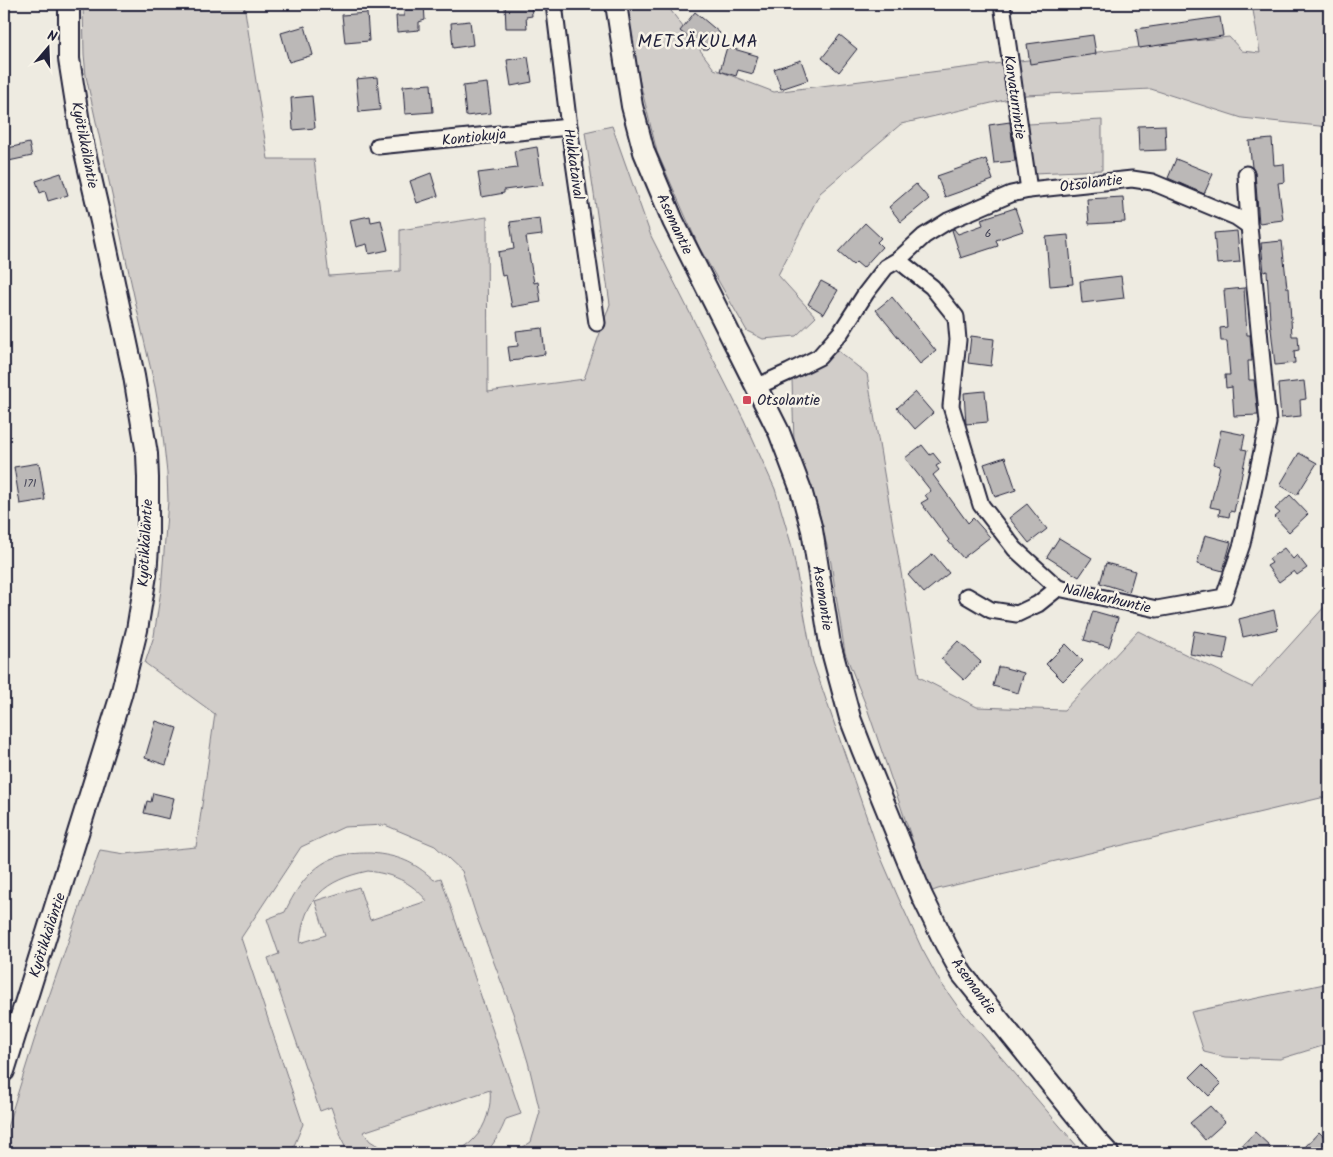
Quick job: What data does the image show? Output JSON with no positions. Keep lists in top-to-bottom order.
{
  "streets": {
    "main road": ["Kyötikkäläntie", "Asemantie"],
    "street": [
      "Karvaturrintie",
      "Kontiokuja",
      "Hukkataival",
      "Otsolantie",
      "Nallekarhuntie"
    ]
  },
  "crossings": [
    ["Karvaturrintie", "Otsolantie"],
    ["Kontiokuja", "Hukkataival"],
    ["Otsolantie", "Asemantie"],
    ["Otsolantie", "Nallekarhuntie"]
  ],
  "districts": ["METSÄKULMA"],
  "places": {
    "transit": ["Otsolantie"]
  },
  "house_numbers": ["6", "171"],
  "north": "top"
}
